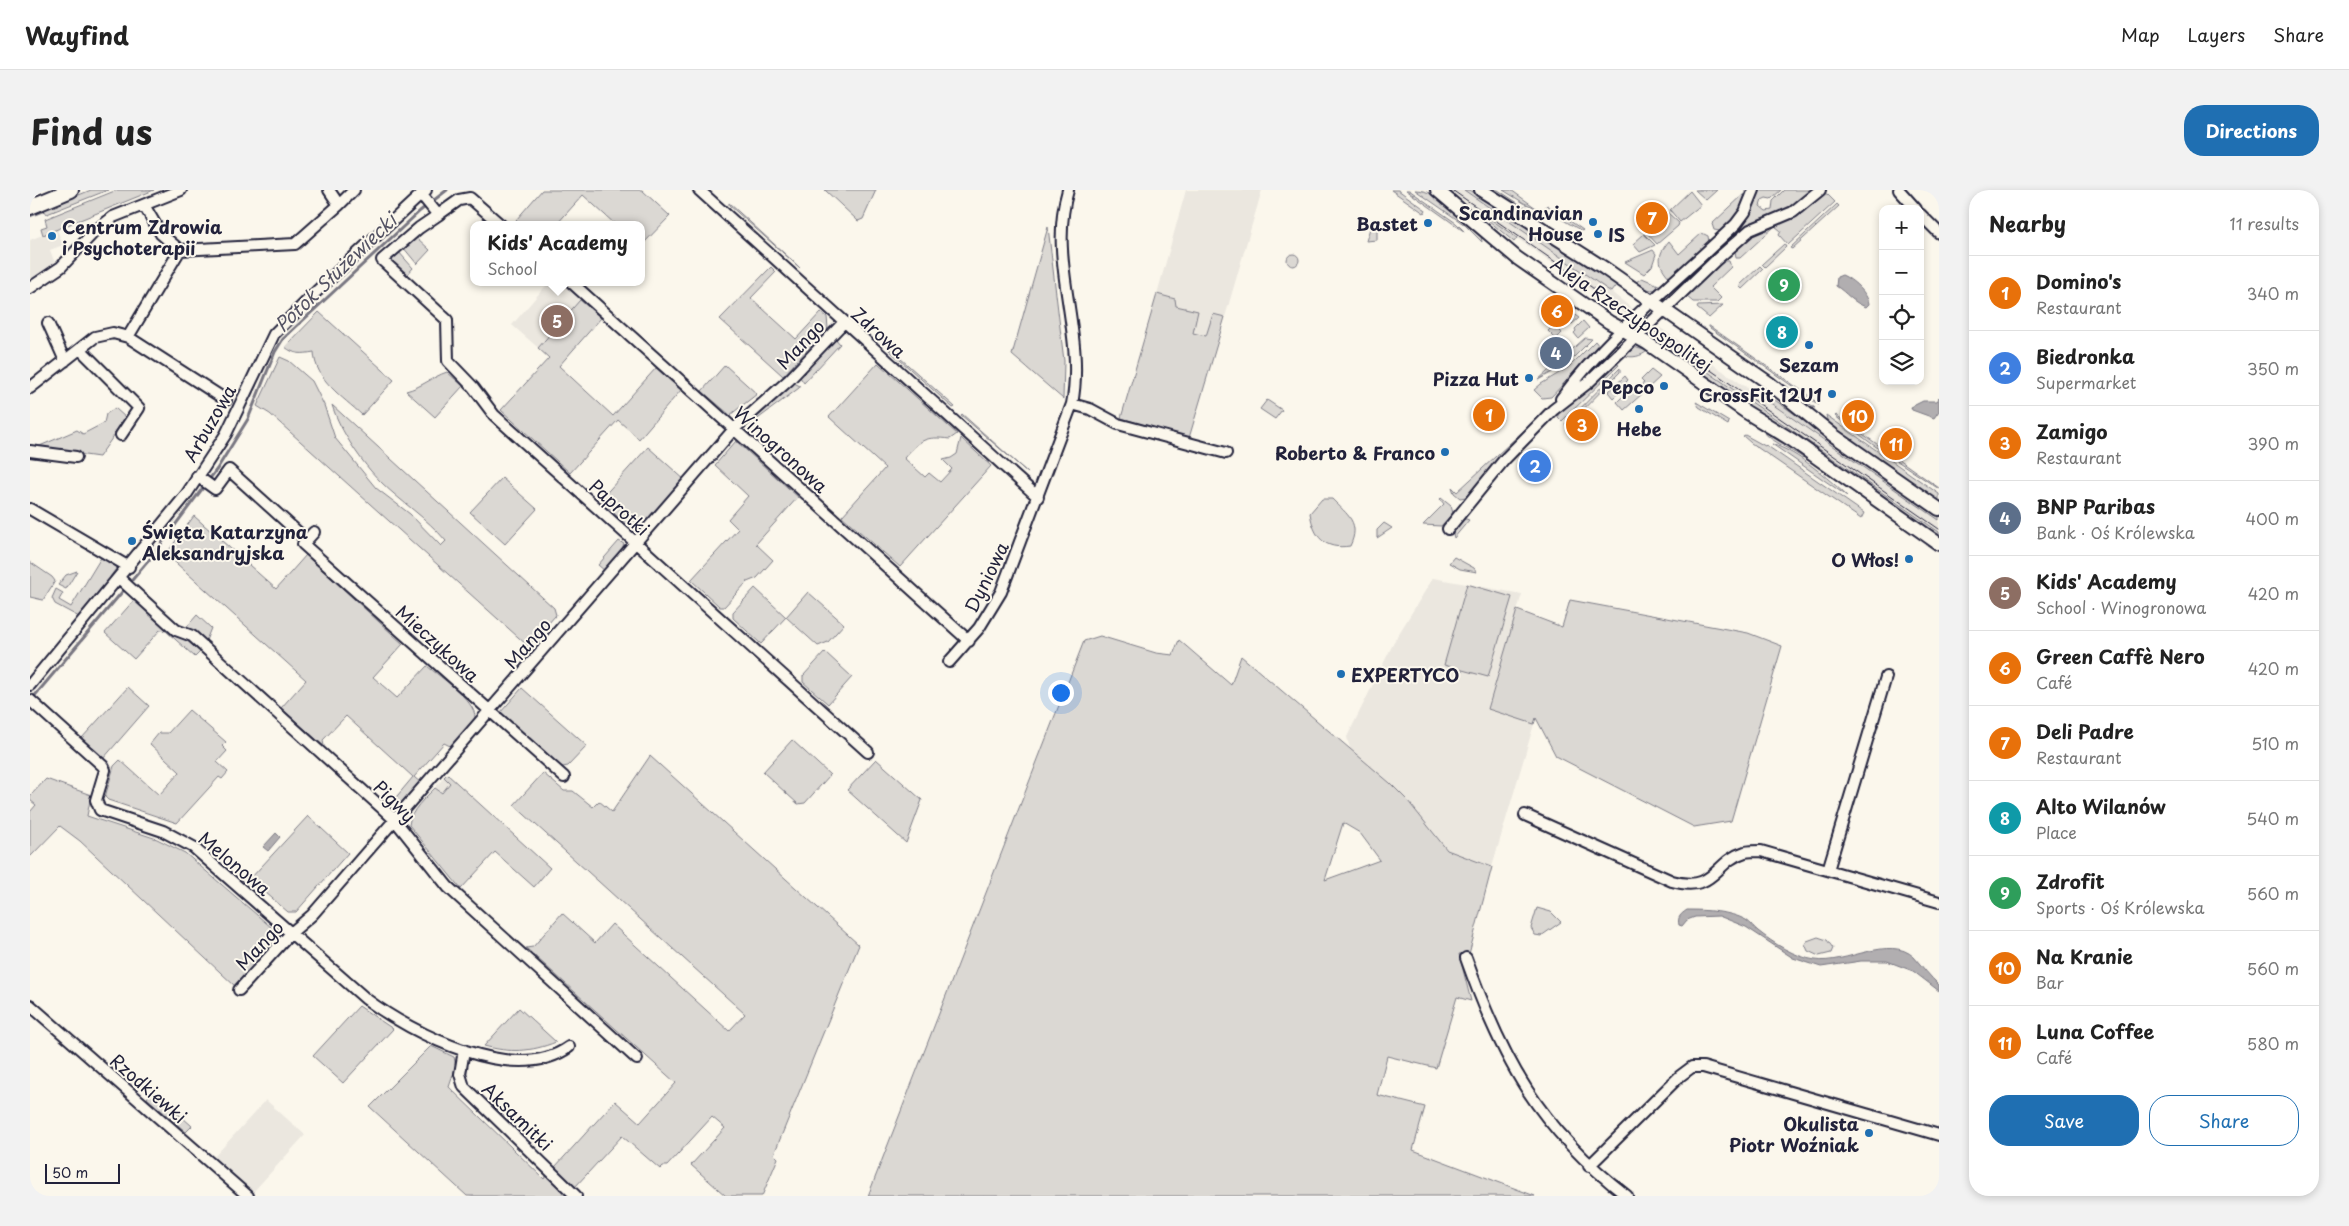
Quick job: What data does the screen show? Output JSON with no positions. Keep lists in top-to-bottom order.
{
  "streets": {
    "street": [
      "Aleja Rzeczypospolitej",
      "Zdrowa",
      "Mango",
      "Arbuzowa",
      "Winogronowa",
      "Paprotki",
      "Dyniowa",
      "Mieczykowa",
      "Pigwy",
      "Melonowa",
      "Rzodkiewki",
      "Aksamitki"
    ]
  },
  "crossings": [
    ["Zdrowa", "Mango"],
    ["Zdrowa", "Dyniowa"],
    ["Mango", "Winogronowa"],
    ["Mango", "Paprotki"],
    ["Mango", "Mieczykowa"],
    ["Mango", "Pigwy"],
    ["Mango", "Melonowa"],
    ["Arbuzowa", "Pigwy"],
    ["Winogronowa", "Dyniowa"],
    ["Melonowa", "Aksamitki"]
  ],
  "water": ["Potok Służewiecki"],
  "places": [
    "Scandinavian House",
    "Bastet",
    "IS",
    "Centrum Zdrowia i Psychoterapii",
    "Sezam",
    "Pizza Hut",
    "Pepco",
    "CrossFit 12U1",
    "Hebe",
    "Roberto & Franco",
    "Święta Katarzyna Aleksandryjska",
    "O Włos!",
    "EXPERTYCO",
    "Okulista Piotr Woźniak"
  ],
  "scale_bar": "50 m",
  "page": {
    "header": "Wayfind",
    "nav": ["Map", "Layers", "Share"],
    "title": "Find us",
    "buttons": [
      "Directions",
      ["Save", "Share"]
    ],
    "heading": ["Nearby", "11 results"],
    "pins": [
      "7",
      "9",
      "6",
      "5",
      "8",
      "4",
      "1",
      "10",
      "3",
      "11",
      "2"
    ],
    "map_buttons": ["+", "−"],
    "popup": ["Kids' Academy", "School"],
    "list": [
      {
        "mark": "1",
        "name": "Domino's",
        "note": "Restaurant",
        "value": "340 m"
      },
      {
        "mark": "2",
        "name": "Biedronka",
        "note": "Supermarket",
        "value": "350 m"
      },
      {
        "mark": "3",
        "name": "Zamigo",
        "note": "Restaurant",
        "value": "390 m"
      },
      {
        "mark": "4",
        "name": "BNP Paribas",
        "note": "Bank · Oś Królewska",
        "value": "400 m"
      },
      {
        "mark": "5",
        "name": "Kids' Academy",
        "note": "School · Winogronowa",
        "value": "420 m"
      },
      {
        "mark": "6",
        "name": "Green Caffè Nero",
        "note": "Café",
        "value": "420 m"
      },
      {
        "mark": "7",
        "name": "Deli Padre",
        "note": "Restaurant",
        "value": "510 m"
      },
      {
        "mark": "8",
        "name": "Alto Wilanów",
        "note": "Place",
        "value": "540 m"
      },
      {
        "mark": "9",
        "name": "Zdrofit",
        "note": "Sports · Oś Królewska",
        "value": "560 m"
      },
      {
        "mark": "10",
        "name": "Na Kranie",
        "note": "Bar",
        "value": "560 m"
      },
      {
        "mark": "11",
        "name": "Luna Coffee",
        "note": "Café",
        "value": "580 m"
      }
    ],
    "scale": "50 m"
  }
}
